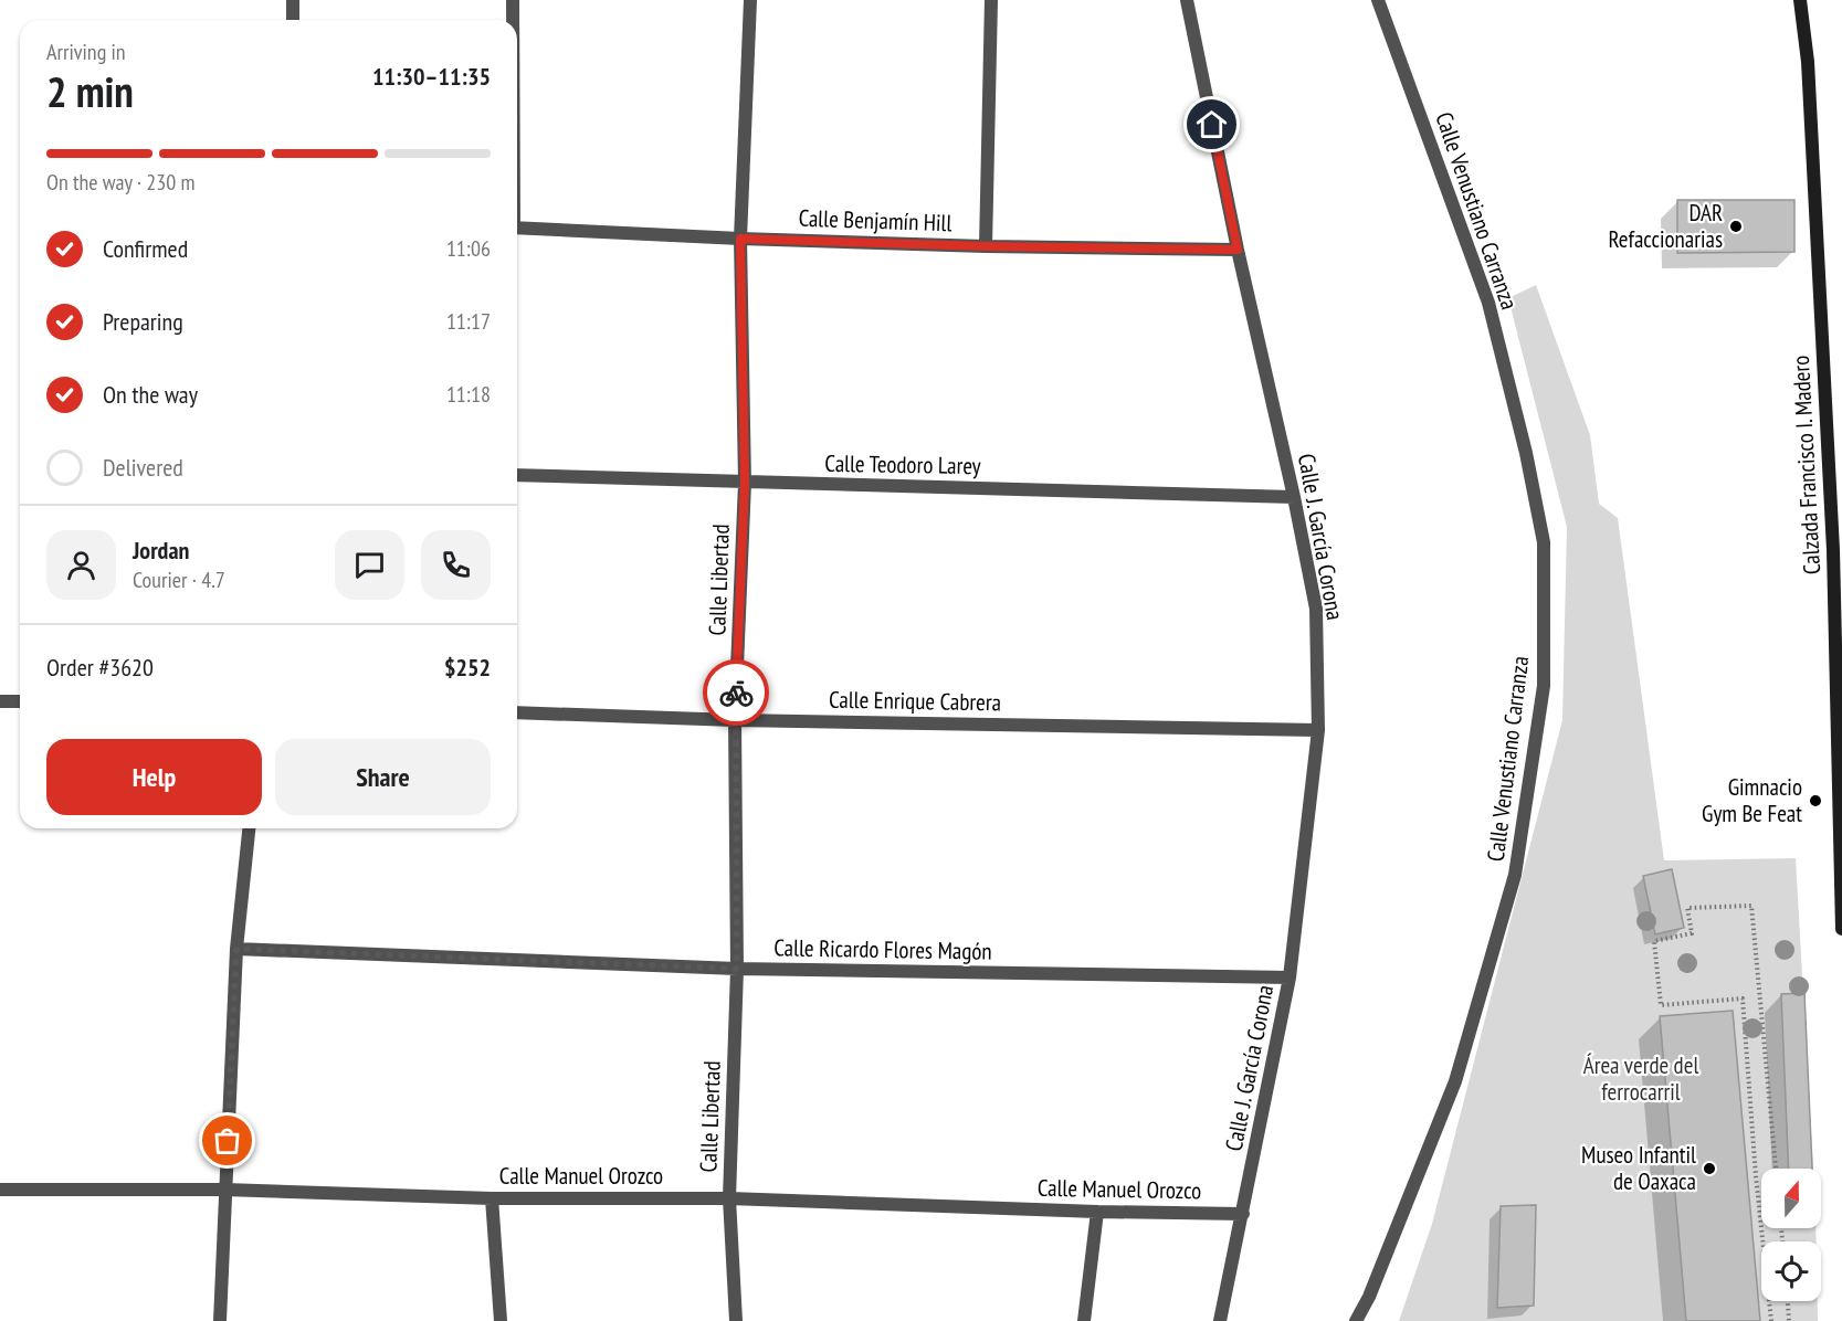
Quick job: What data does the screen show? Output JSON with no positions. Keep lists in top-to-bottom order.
{
  "streets": {
    "main road": ["Calzada Francisco I. Madero"],
    "street": [
      "Calle Venustiano Carranza",
      "Calle Benjamín Hill",
      "Calle Teodoro Larey",
      "Calle J. García Corona",
      "Calle Libertad",
      "Calle Enrique Cabrera",
      "Calle Ricardo Flores Magón",
      "Calle Manuel Orozco"
    ]
  },
  "crossings": [
    ["Calle Benjamín Hill", "Calle J. García Corona"],
    ["Calle Benjamín Hill", "Calle Libertad"],
    ["Calle Teodoro Larey", "Calle J. García Corona"],
    ["Calle Teodoro Larey", "Calle Libertad"],
    ["Calle J. García Corona", "Calle Enrique Cabrera"],
    ["Calle J. García Corona", "Calle Ricardo Flores Magón"],
    ["Calle J. García Corona", "Calle Manuel Orozco"],
    ["Calle Libertad", "Calle Enrique Cabrera"],
    ["Calle Libertad", "Calle Ricardo Flores Magón"],
    ["Calle Libertad", "Calle Manuel Orozco"]
  ],
  "parks": ["Área verde del ferrocarril"],
  "places": ["DAR Refaccionarias", "Gimnacio Gym Be Feat", "Museo Infantil de Oaxaca"],
  "north": "top",
  "page": {
    "heading": ["2 min", "Arriving in", "11:30–11:35"],
    "panel": [
      "Jordan",
      "Courier · 4.7",
      "Order #3620",
      "$252"
    ],
    "bar": "On the way · 230 m",
    "list": [
      ["Confirmed", "11:06"],
      ["Preparing", "11:17"],
      ["On the way", "11:18"],
      "Delivered"
    ],
    "buttons": ["Help", "Share"]
  }
}
